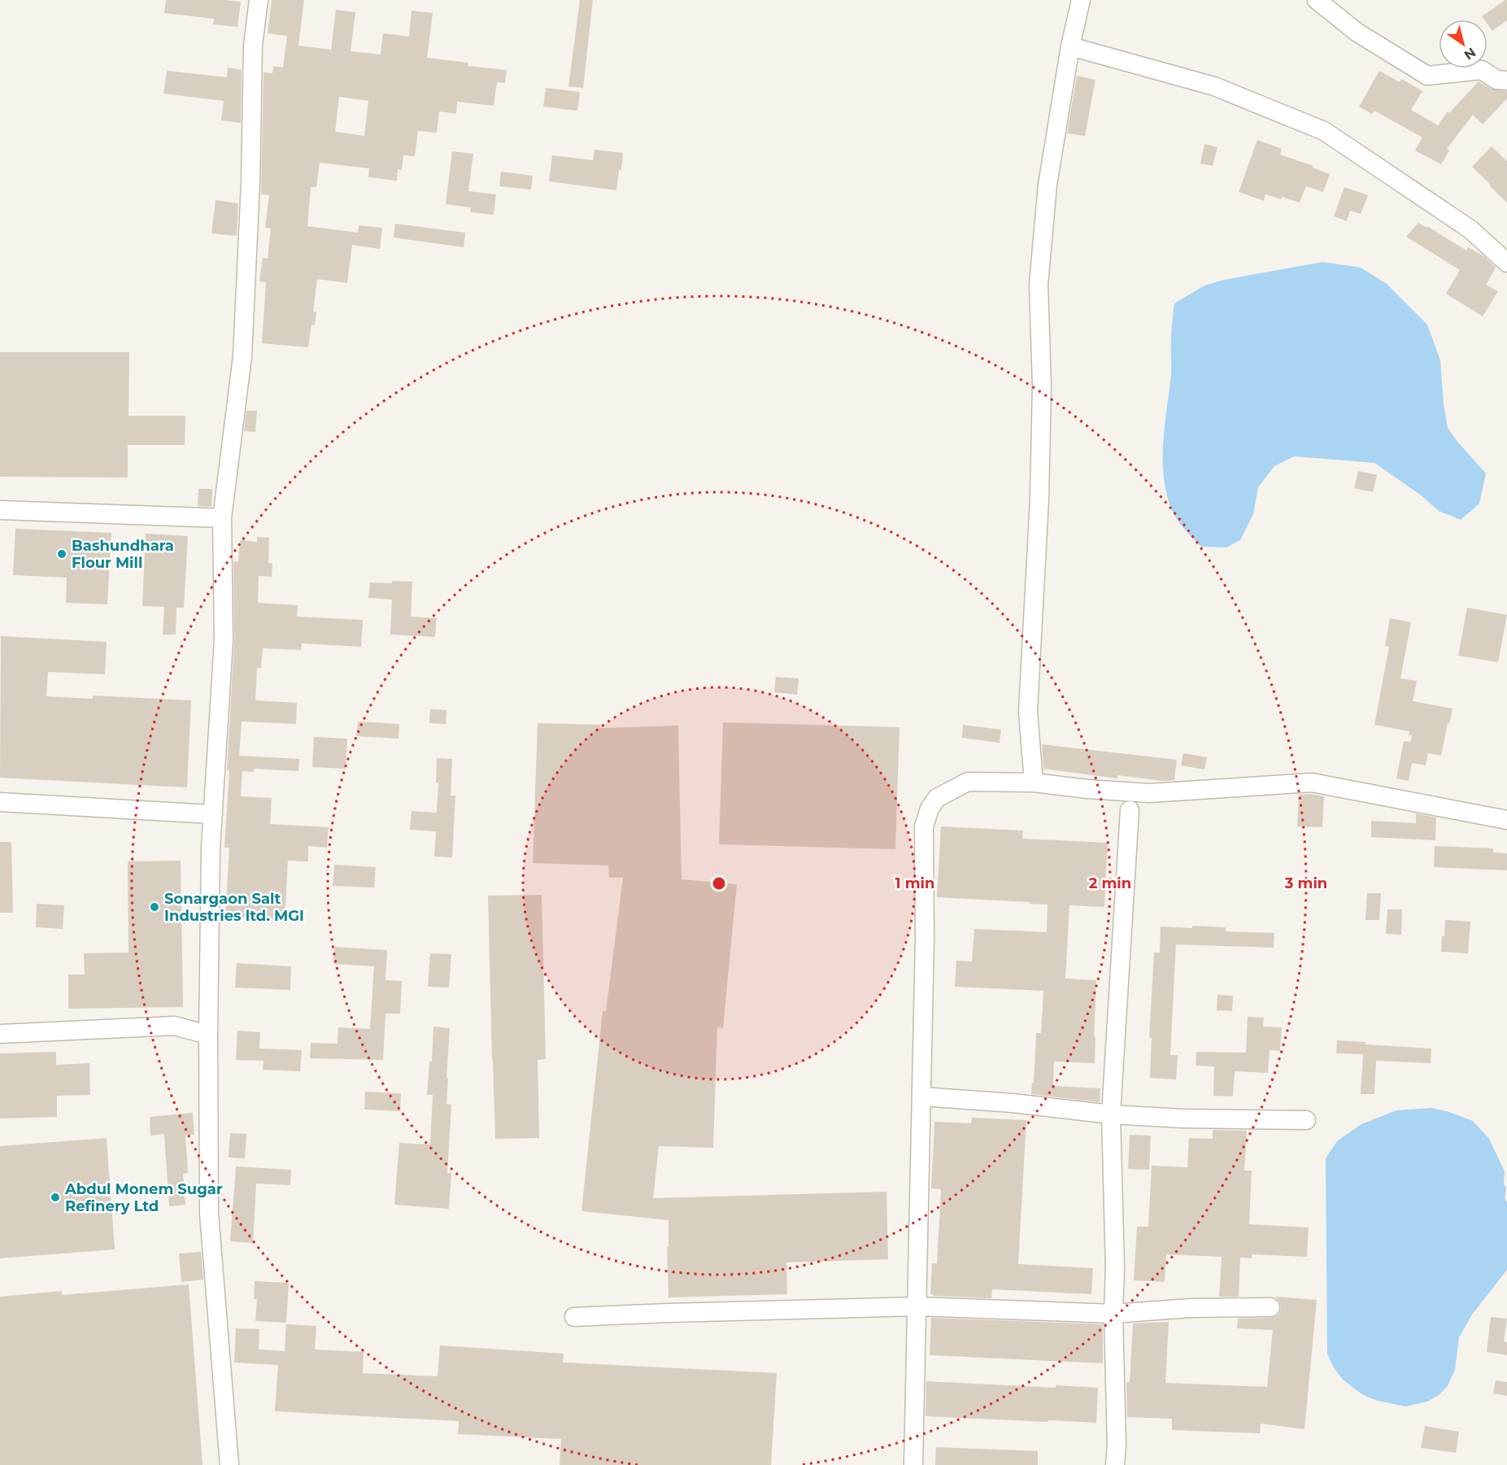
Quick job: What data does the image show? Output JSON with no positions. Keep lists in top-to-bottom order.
{
  "places": ["Bashundhara Flour Mill", "Sonargaon Salt Industries ltd. MGI", "Abdul Monem Sugar Refinery Ltd"],
  "north": "bottom right",
  "rings": ["1 min", "2 min", "3 min"]
}
